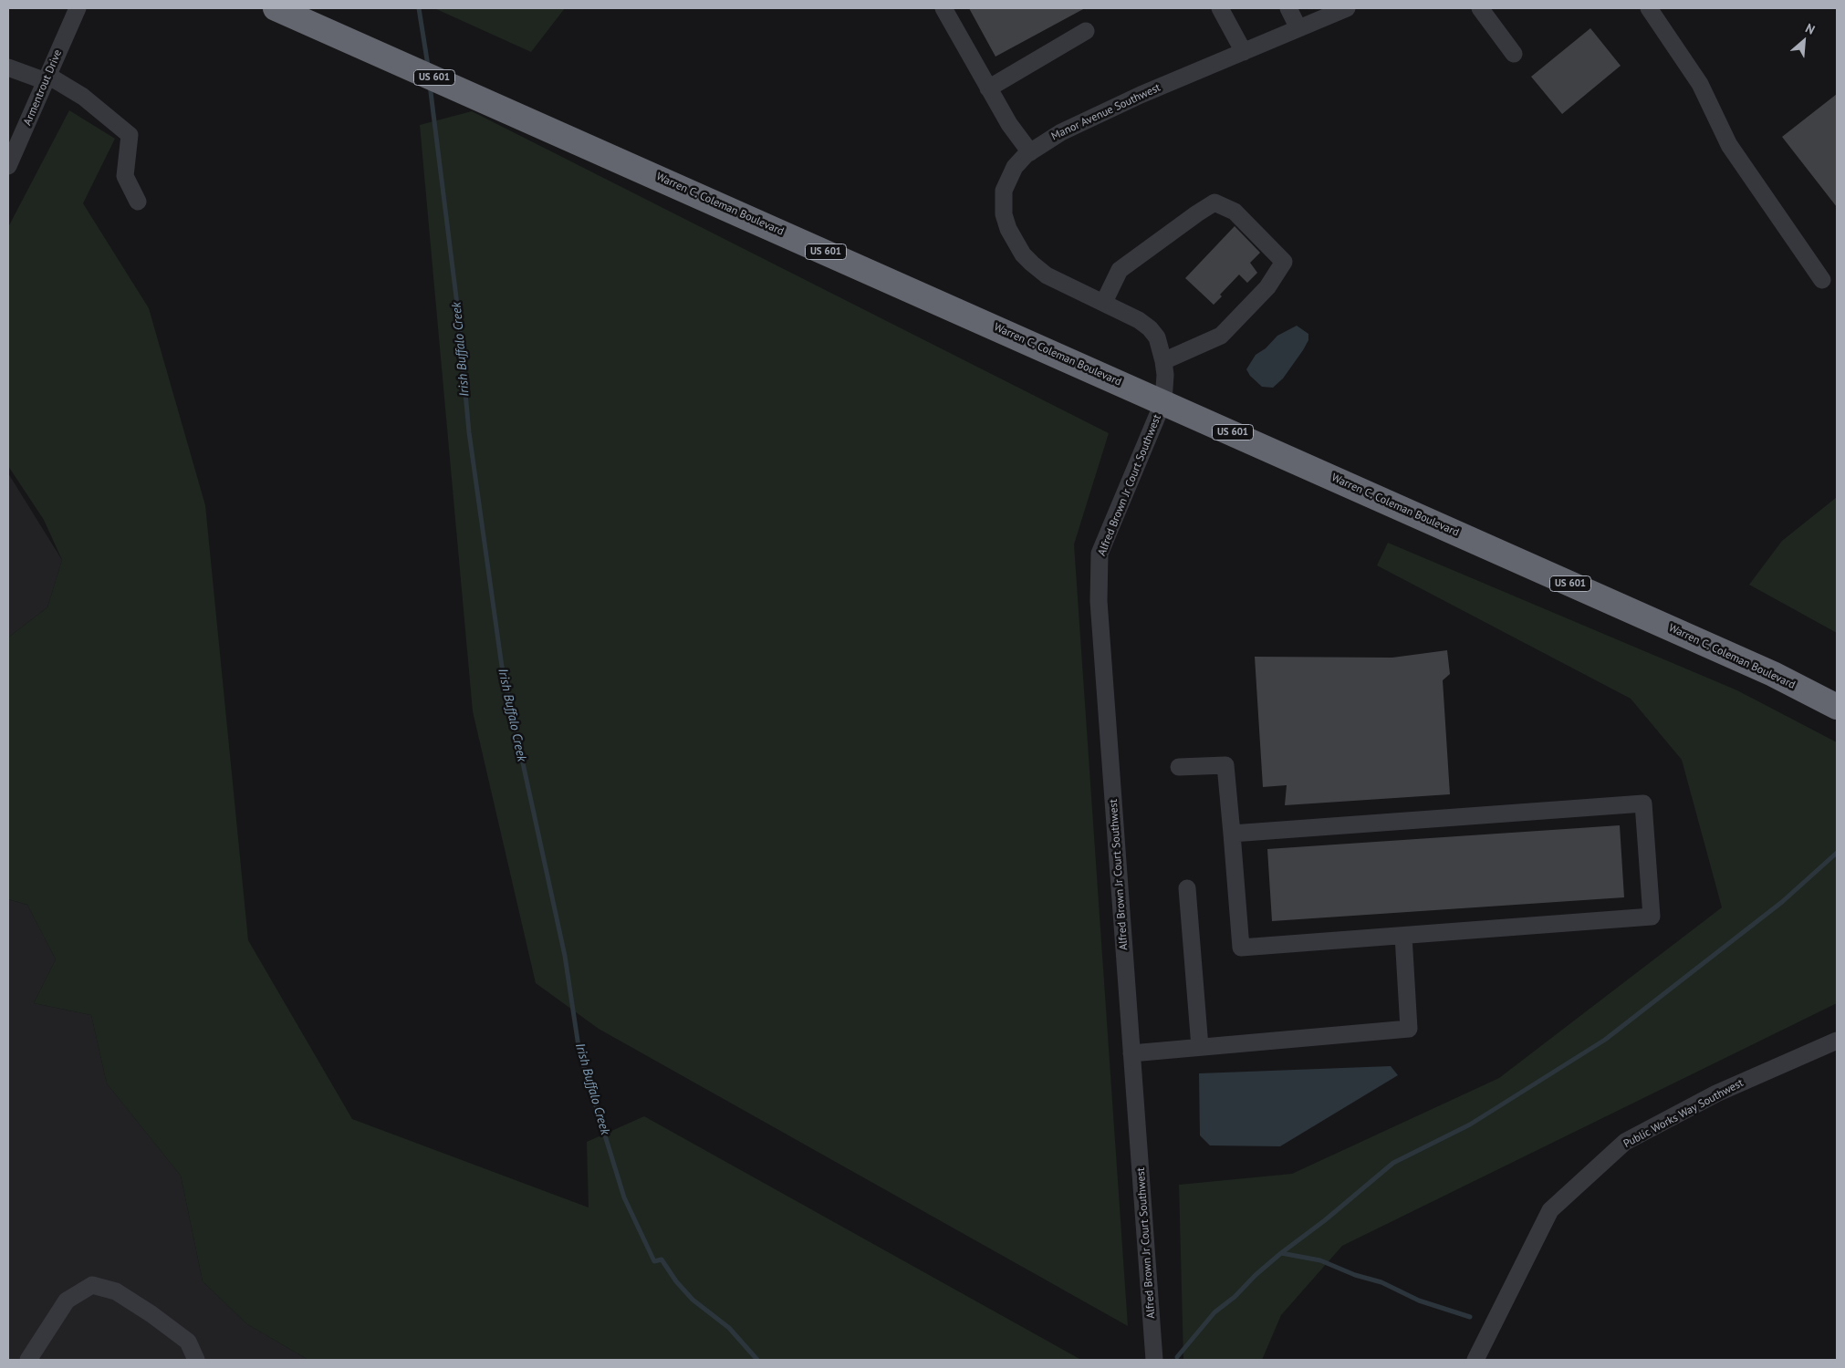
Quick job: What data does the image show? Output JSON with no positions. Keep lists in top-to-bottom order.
{
  "streets": {
    "highway": ["US 601", "Warren C. Coleman Boulevard"],
    "street": [
      "Armentrout Drive",
      "Manor Avenue Southwest",
      "Alfred Brown Jr Court Southwest",
      "Public Works Way Southwest"
    ]
  },
  "crossings": [
    ["Manor Avenue Southwest", "Warren C. Coleman Boulevard"],
    ["Manor Avenue Southwest", "Alfred Brown Jr Court Southwest"],
    ["Warren C. Coleman Boulevard", "Alfred Brown Jr Court Southwest"]
  ],
  "water": ["Irish Buffalo Creek"],
  "north": "top right"
}
